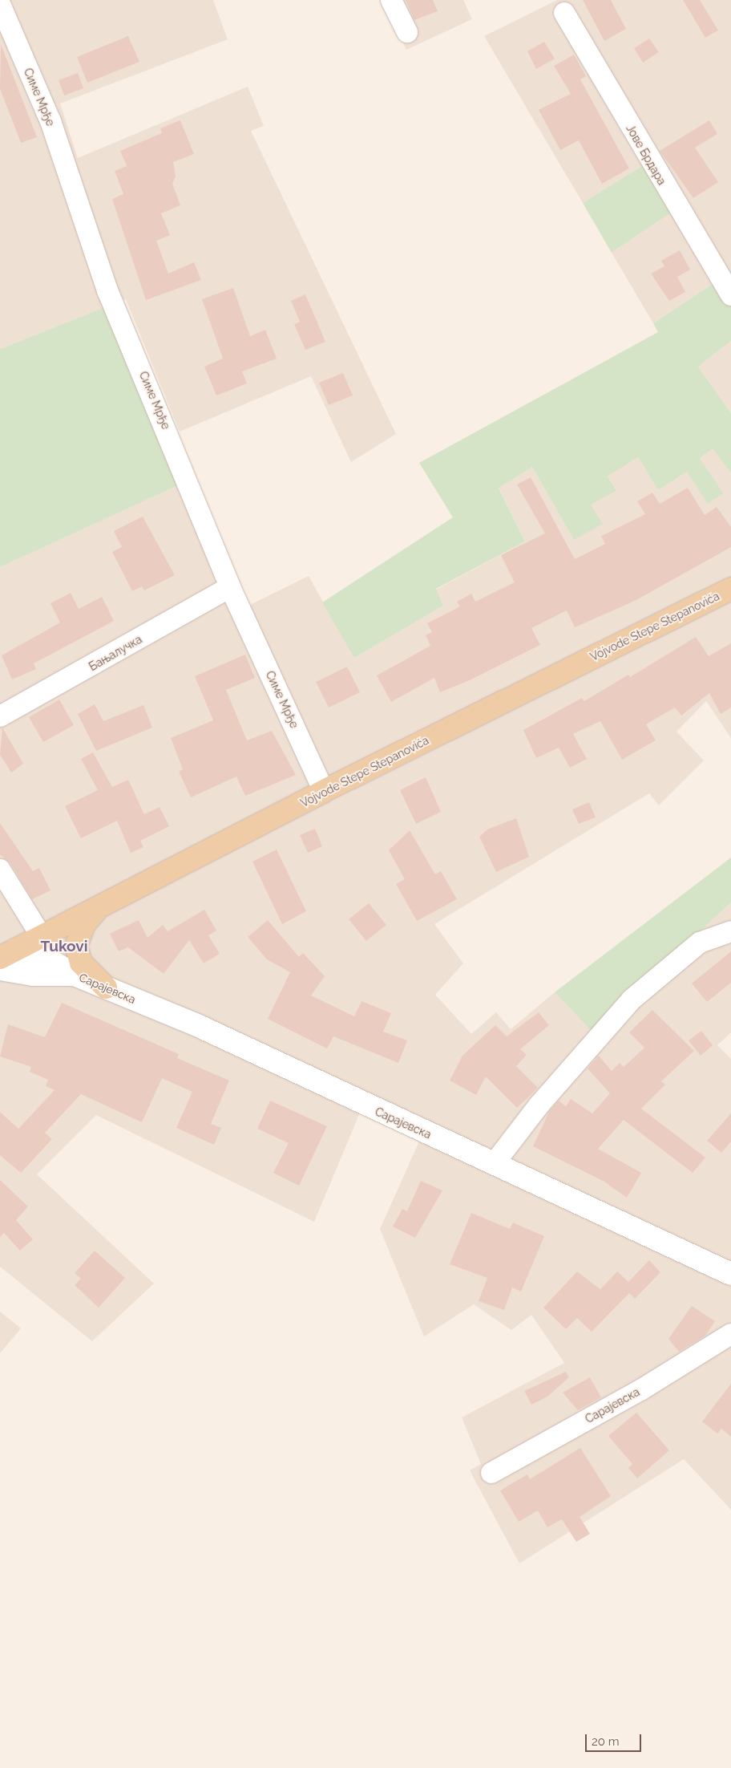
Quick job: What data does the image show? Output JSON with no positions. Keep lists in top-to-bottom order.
{
  "streets": {
    "main road": ["Vojvode Stepe Stepanovića", "Сарајевска"],
    "street": ["Симе Мрђе", "Јове Брдара", "Бањалучка"]
  },
  "crossings": [
    ["Симе Мрђе", "Vojvode Stepe Stepanovića"],
    ["Симе Мрђе", "Бањалучка"],
    ["Vojvode Stepe Stepanovića", "Сарајевска"]
  ],
  "districts": ["Tukovi"],
  "scale_bar": "20 m"
}
